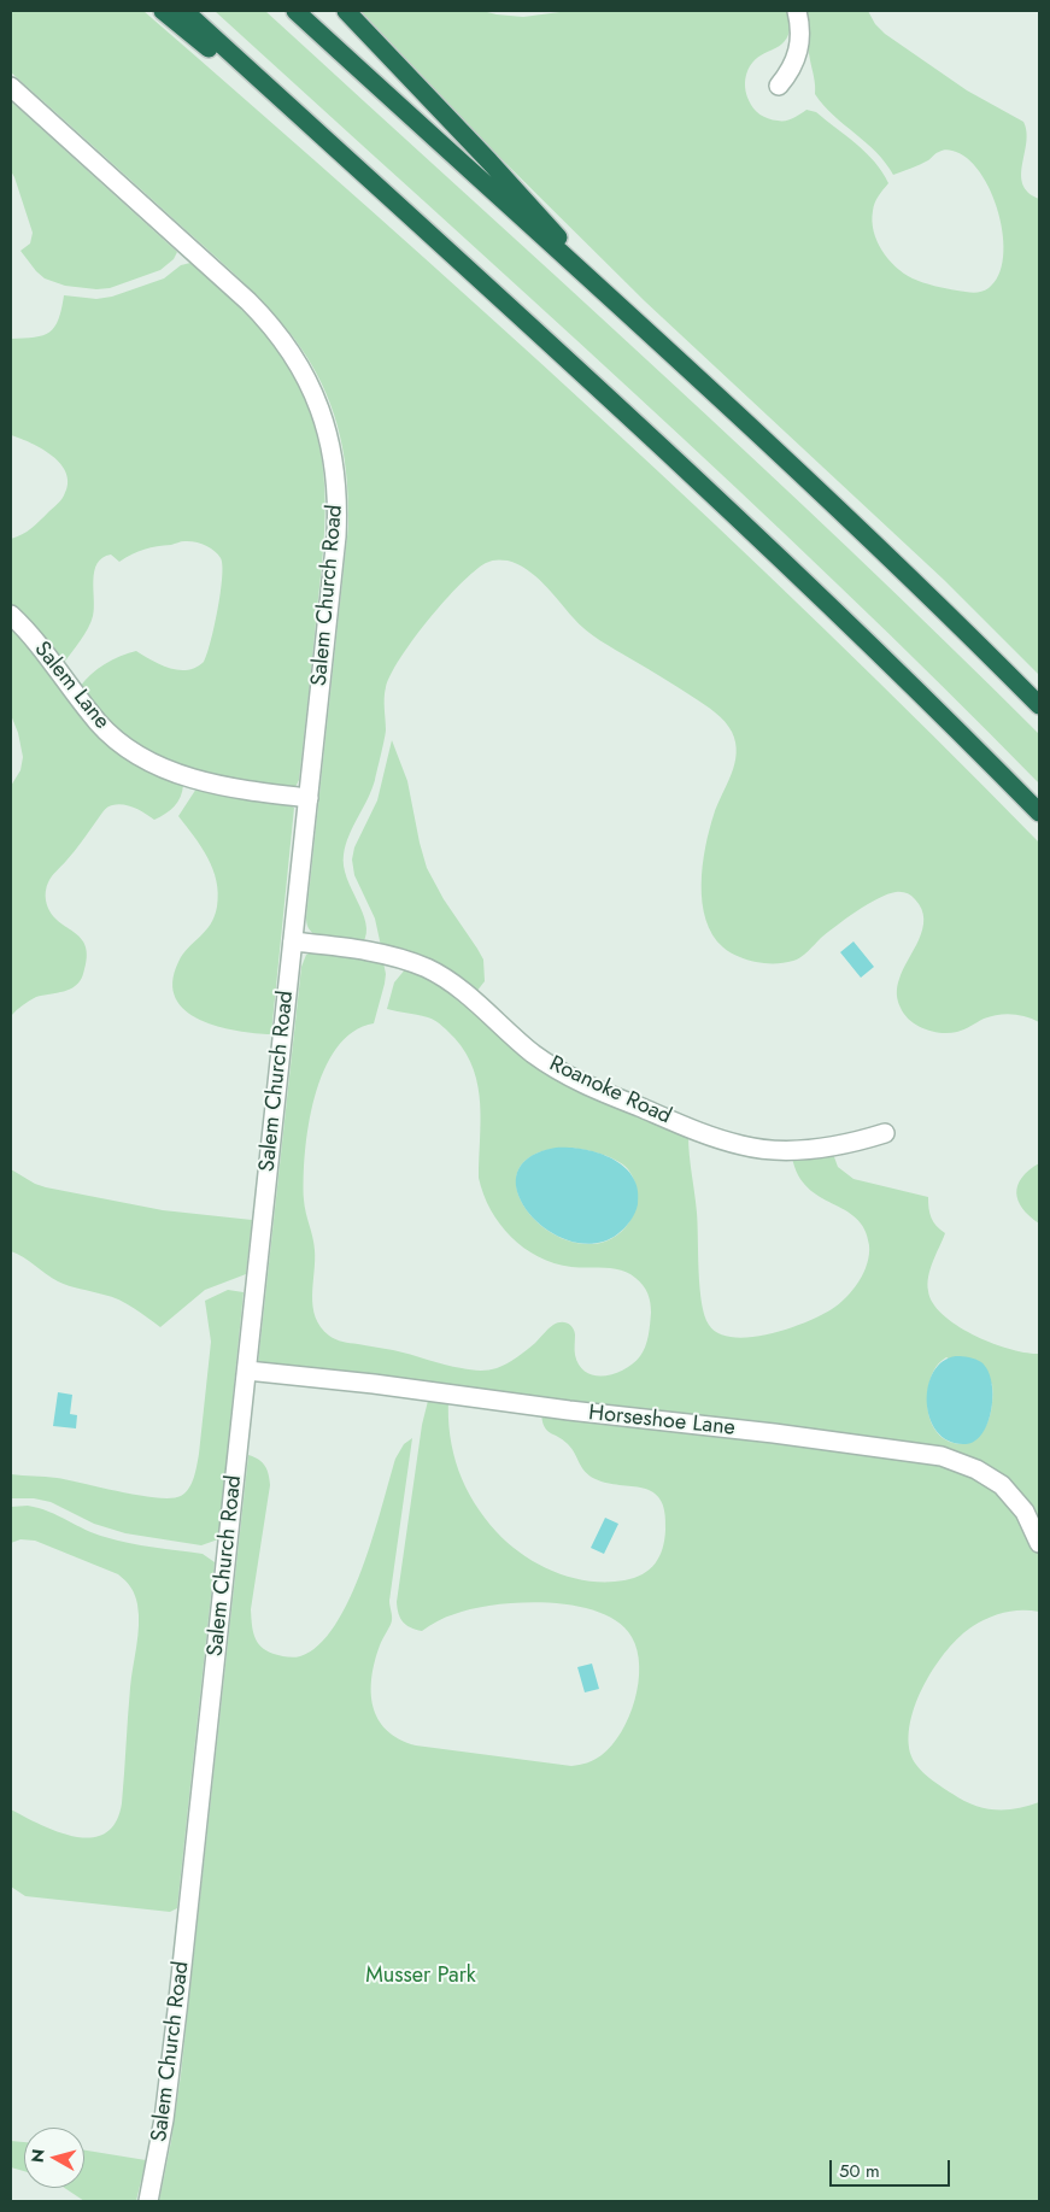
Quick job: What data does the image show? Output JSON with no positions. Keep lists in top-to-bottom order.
{
  "streets": {
    "street": [
      "Salem Church Road",
      "Salem Lane",
      "Roanoke Road",
      "Horseshoe Lane"
    ]
  },
  "crossings": [
    ["Salem Church Road", "Salem Lane"],
    ["Salem Church Road", "Roanoke Road"],
    ["Salem Church Road", "Horseshoe Lane"]
  ],
  "parks": ["Musser Park"],
  "scale_bar": "50 m",
  "north": "left"
}
